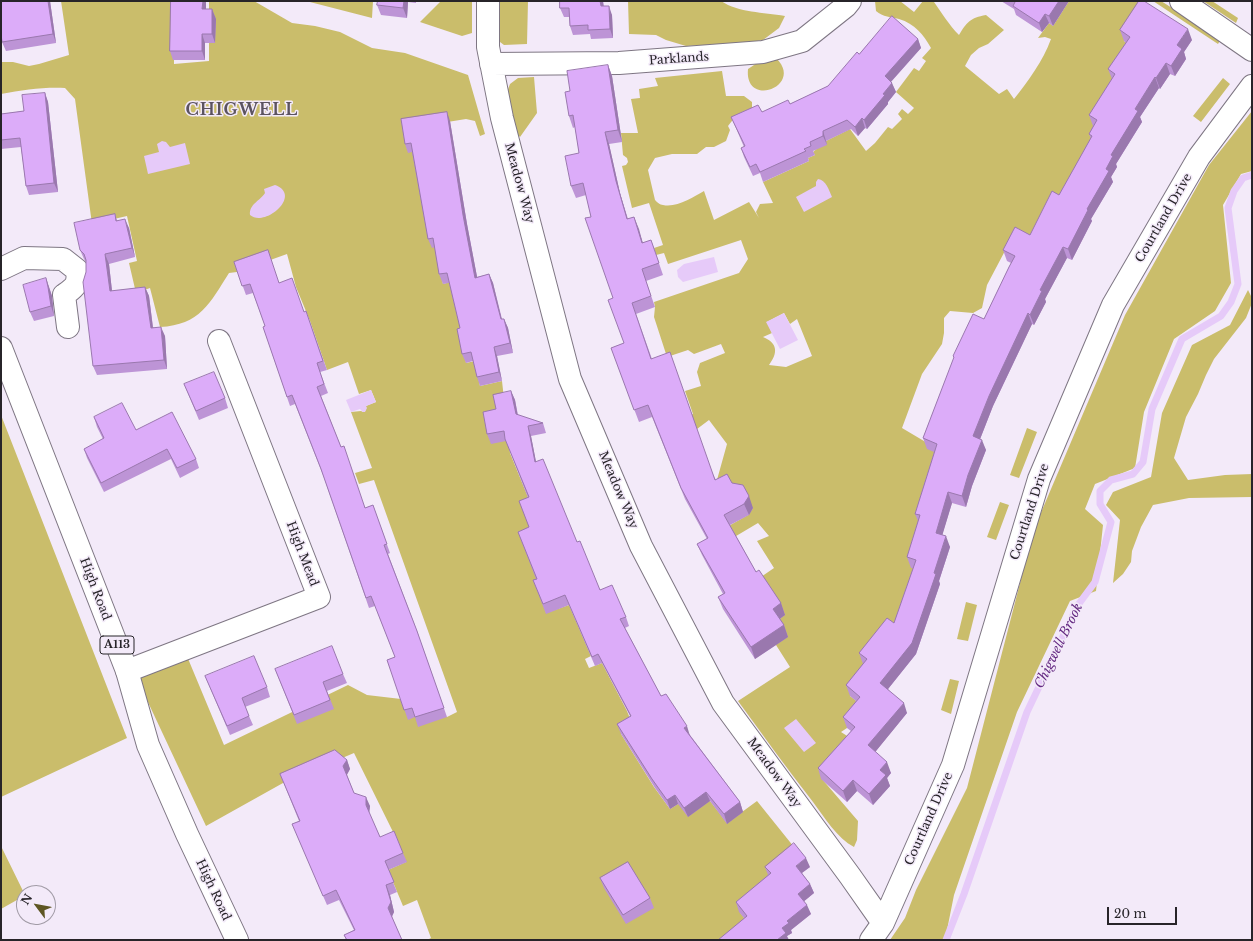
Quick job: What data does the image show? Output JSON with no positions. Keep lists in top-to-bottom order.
{
  "streets": {
    "street": [
      "Parklands",
      "Meadow Way",
      "Courtland Drive",
      "High Mead",
      "High Road",
      "A113"
    ]
  },
  "crossings": [
    ["Parklands", "Meadow Way"],
    ["Meadow Way", "Courtland Drive"],
    ["High Mead", "High Road"]
  ],
  "districts": ["CHIGWELL"],
  "water": ["Chigwell Brook"],
  "scale_bar": "20 m",
  "north": "top left"
}
